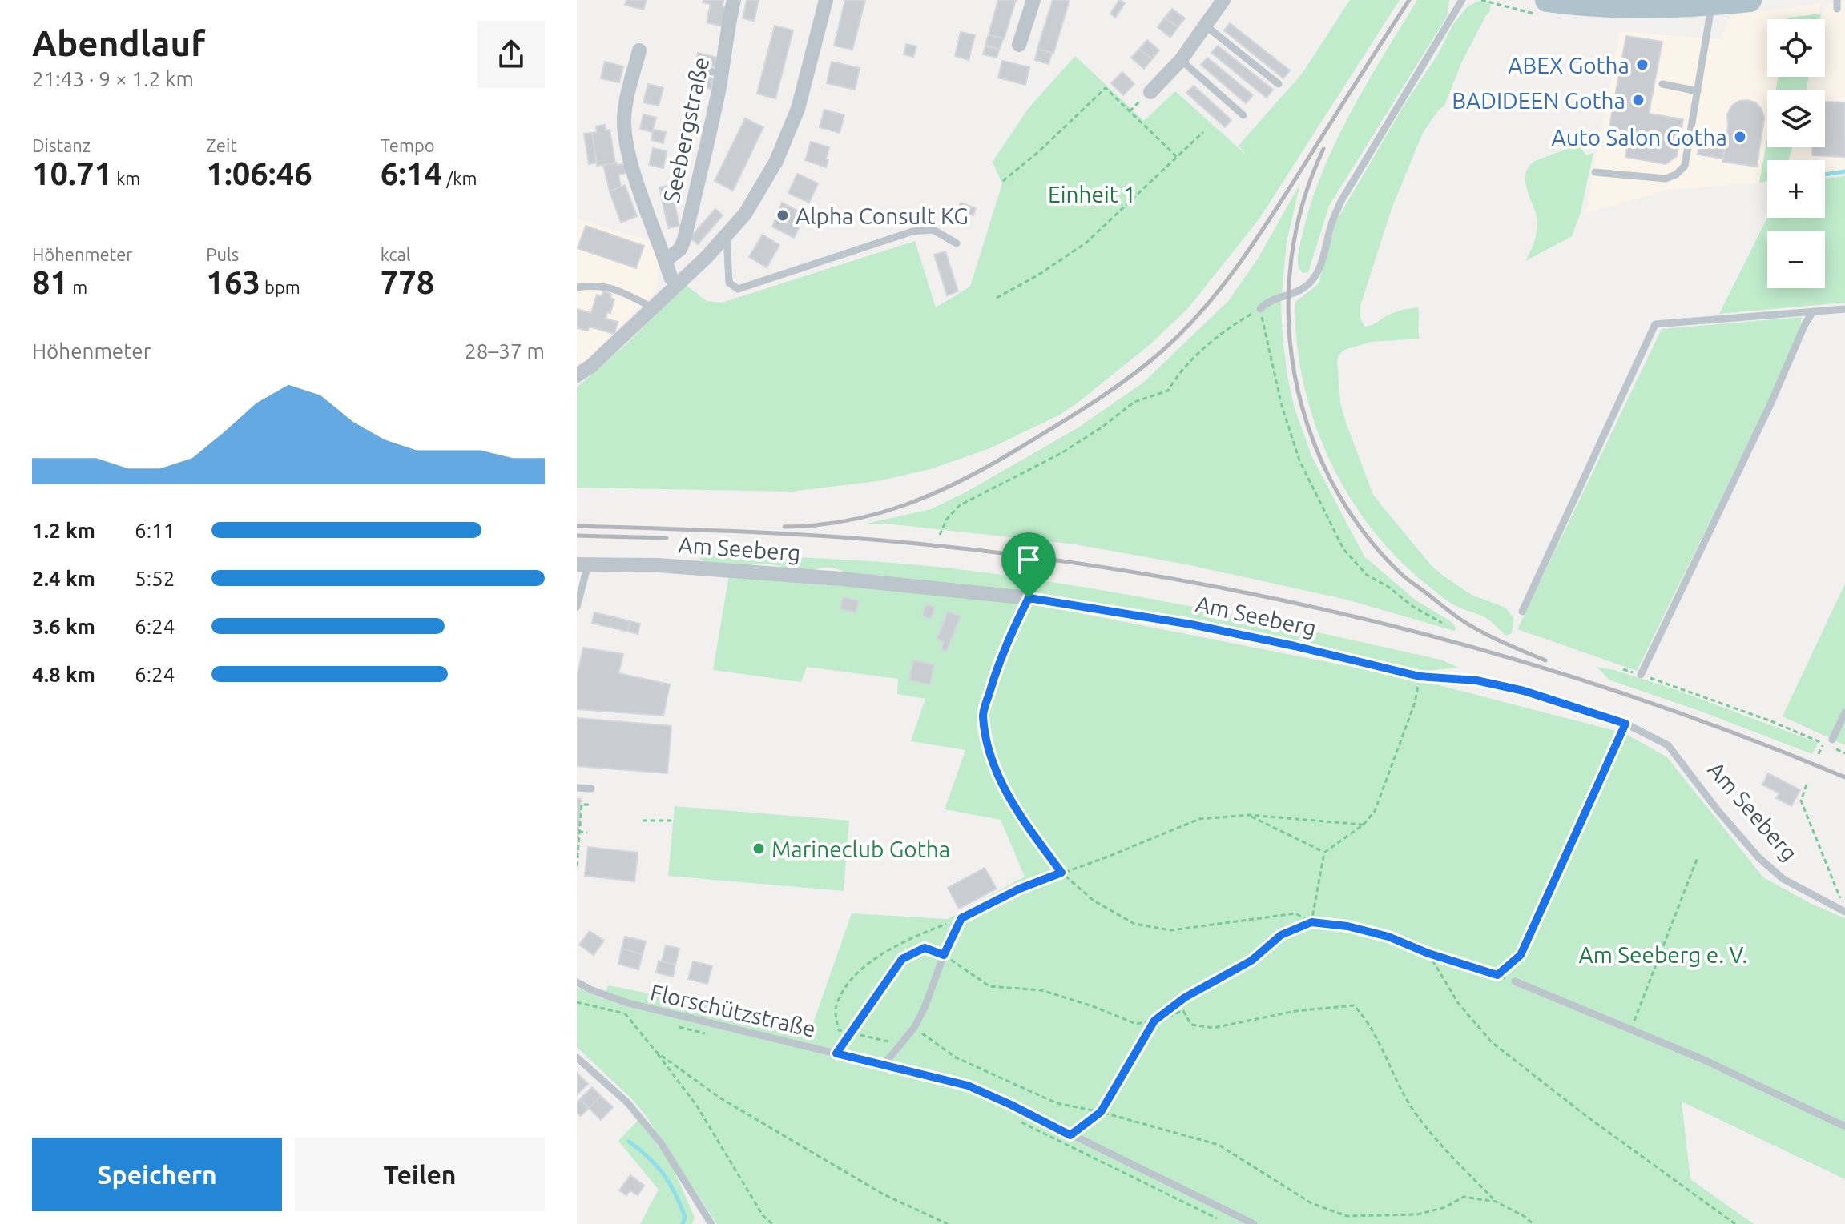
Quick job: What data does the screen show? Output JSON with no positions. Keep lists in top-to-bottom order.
{
  "streets": {
    "street": ["Seebergstraße", "Am Seeberg"],
    "lane": ["Florschützstraße"]
  },
  "parks": ["Einheit 1", "Am Seeberg e. V."],
  "places": [
    "ABEX Gotha",
    "BADIDEEN Gotha",
    "Auto Salon Gotha",
    "Alpha Consult KG",
    "Marineclub Gotha"
  ],
  "page": {
    "heading": ["Abendlauf", "21:43 · 9 × 1.2 km"],
    "map_buttons": ["+", "−"],
    "stats": [
      ["Distanz", "10.71 km"],
      ["Zeit", "1:06:46"],
      ["Tempo", "6:14 /km"],
      ["Höhenmeter", "81 m"],
      ["Puls", "163 bpm"],
      ["kcal", "778"]
    ],
    "chart": ["Höhenmeter", "28–37 m"],
    "list": [
      {
        "name": "1.2 km",
        "note": "6:11"
      },
      {
        "name": "2.4 km",
        "note": "5:52"
      },
      {
        "name": "3.6 km",
        "note": "6:24"
      },
      {
        "name": "4.8 km",
        "note": "6:24"
      }
    ],
    "buttons": ["Speichern", "Teilen"]
  }
}
